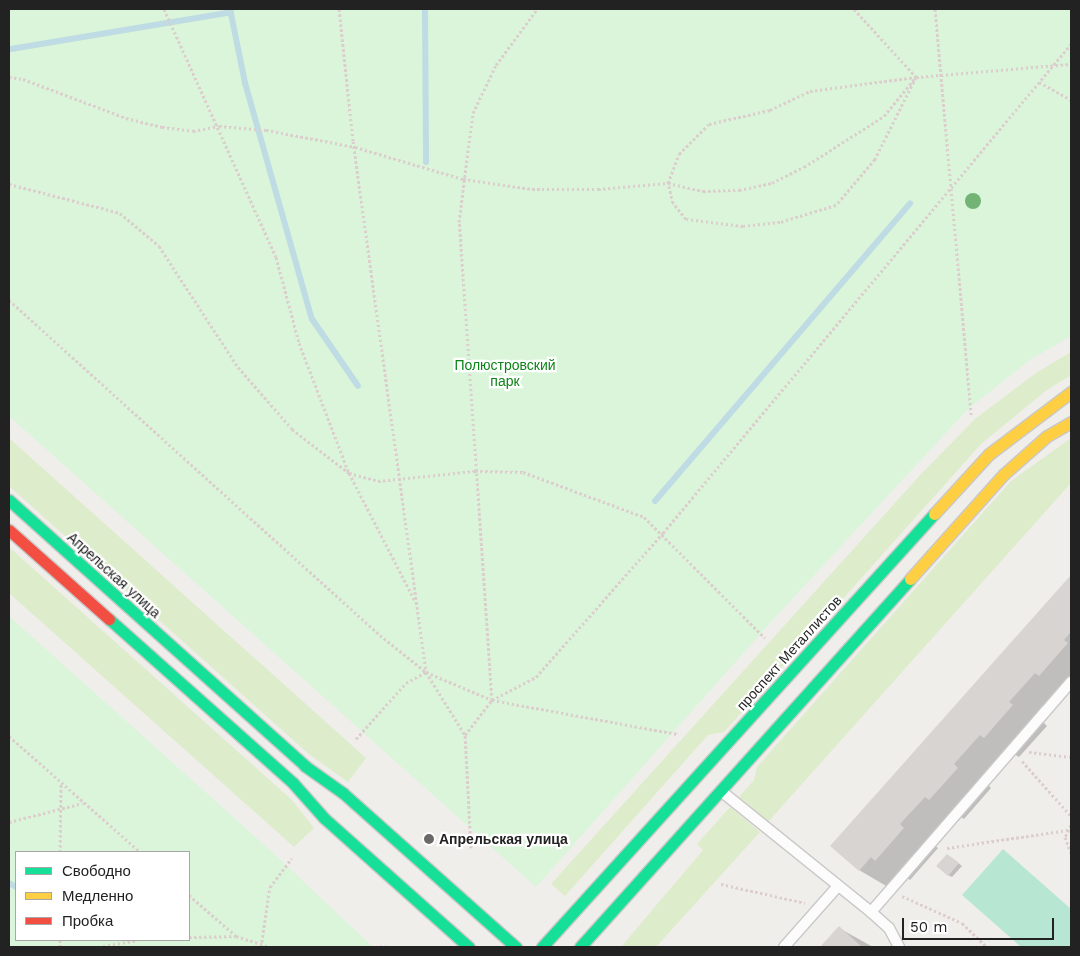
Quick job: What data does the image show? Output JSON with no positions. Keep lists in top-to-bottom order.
{
  "streets": {
    "street": ["Апрельская улица", "проспект Металлистов"]
  },
  "parks": ["Полюстровский парк"],
  "places": ["Апрельская улица"],
  "legend": ["Свободно", "Медленно", "Пробка"],
  "scale_bar": "50 m"
}
